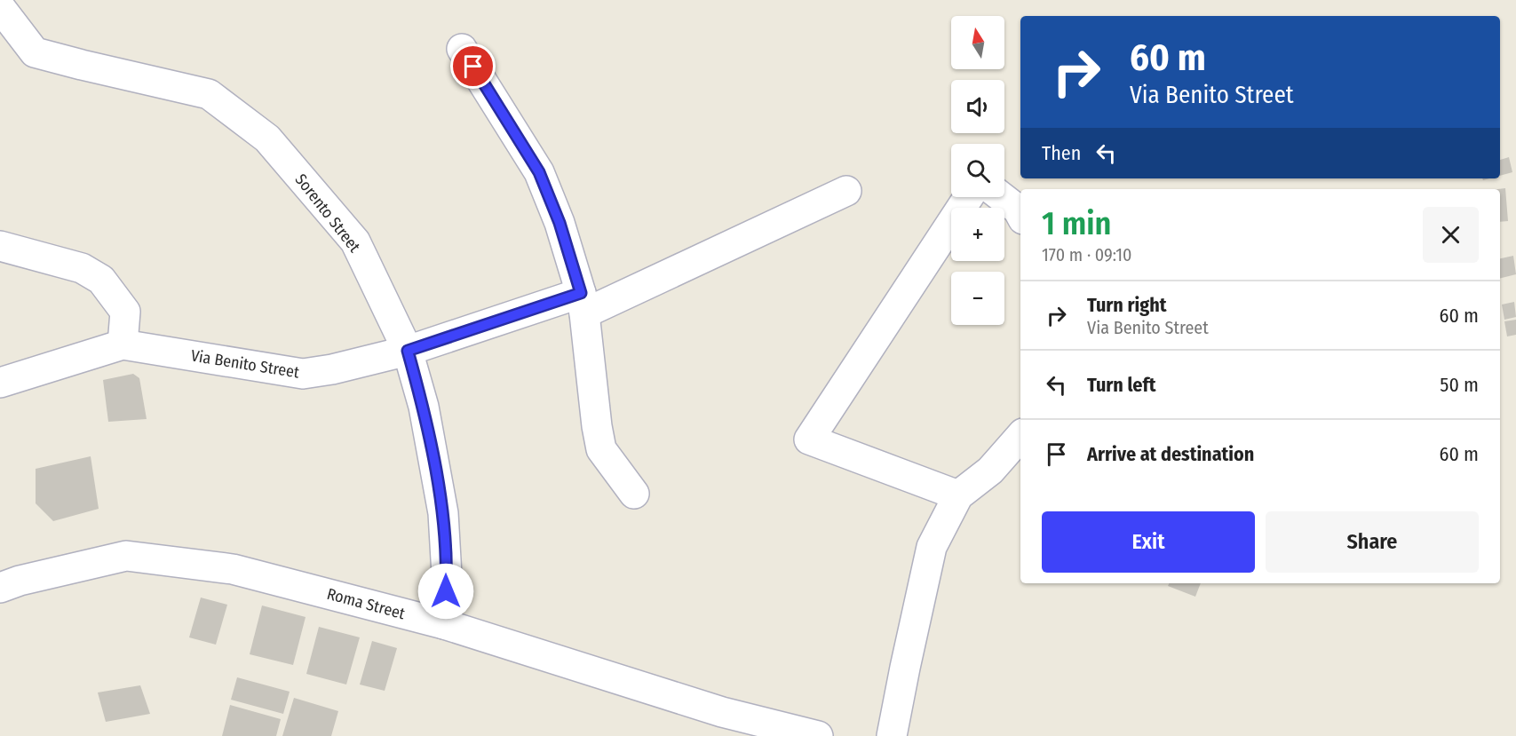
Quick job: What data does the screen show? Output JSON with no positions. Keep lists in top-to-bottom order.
{
  "streets": {
    "street": ["Sorento Street", "Via Benito Street", "Roma Street"]
  },
  "crossings": [
    ["Sorento Street", "Via Benito Street"],
    ["Sorento Street", "Roma Street"]
  ],
  "north": "top",
  "page": {
    "map_buttons": ["+", "−"],
    "turn": ["60 m", "Via Benito Street"],
    "then": "Then",
    "heading": ["1 min", "170 m · 09:10"],
    "list": [
      {
        "name": "Turn right",
        "note": "Via Benito Street",
        "value": "60 m"
      },
      {
        "name": "Turn left",
        "value": "50 m"
      },
      {
        "name": "Arrive at destination",
        "value": "60 m"
      }
    ],
    "buttons": ["Exit", "Share"]
  }
}
